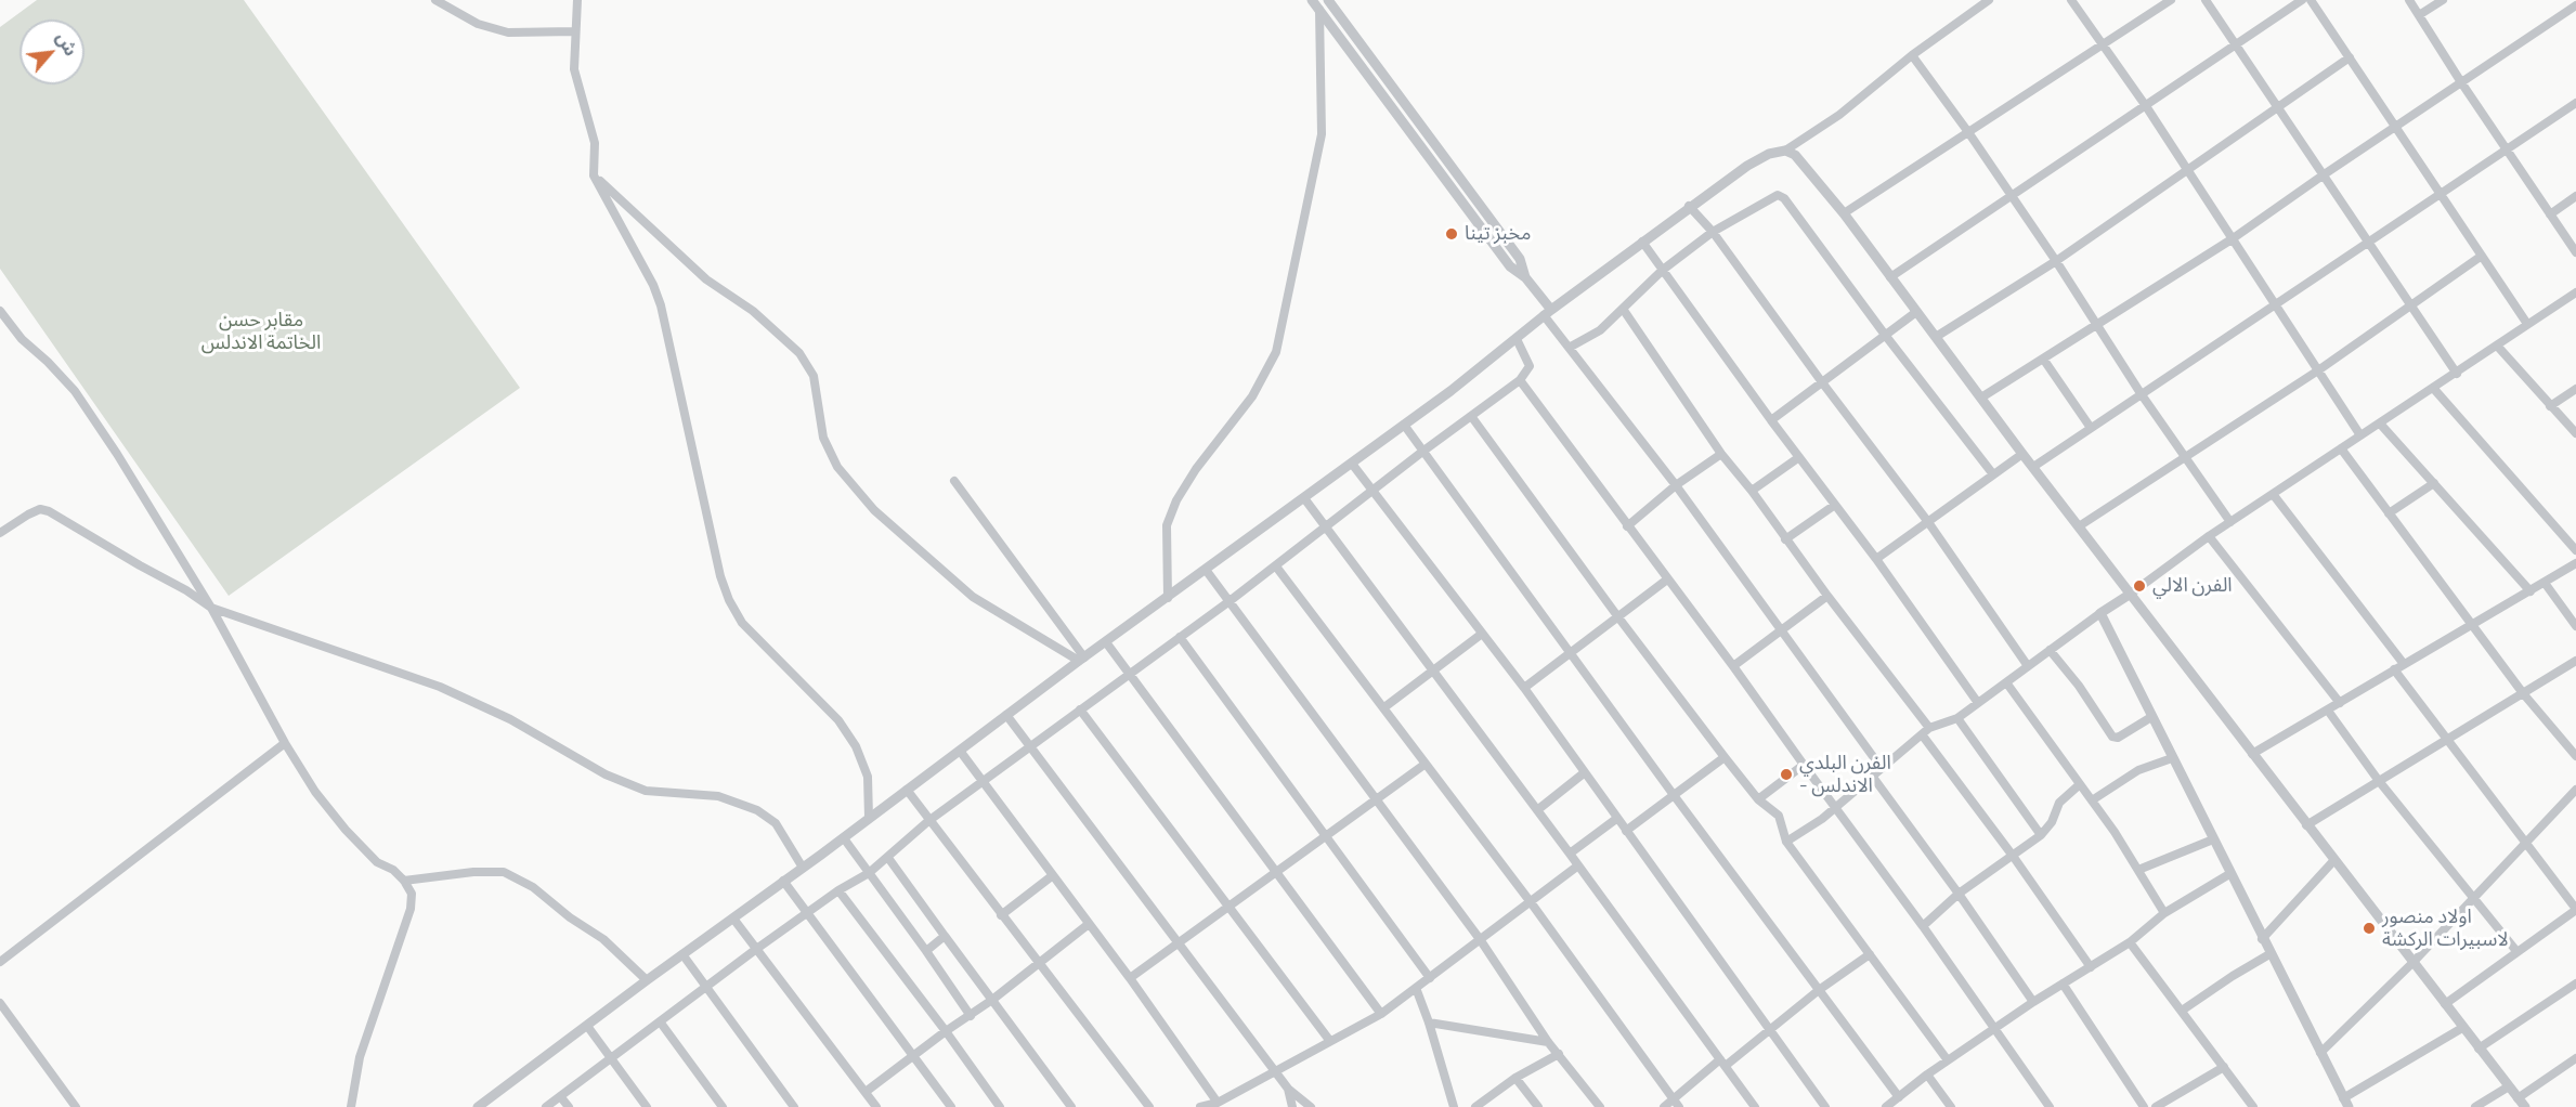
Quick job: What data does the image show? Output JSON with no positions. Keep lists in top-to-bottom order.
{
  "parks": ["مقابر حسن الخاتمة الاندلس"],
  "places": [
    "مخبز تينا",
    "الفرن الالي",
    "الفرن البلدي - الاندلس",
    "اولاد منصور لاسبيرات الركشة"
  ],
  "north": "top right"
}
